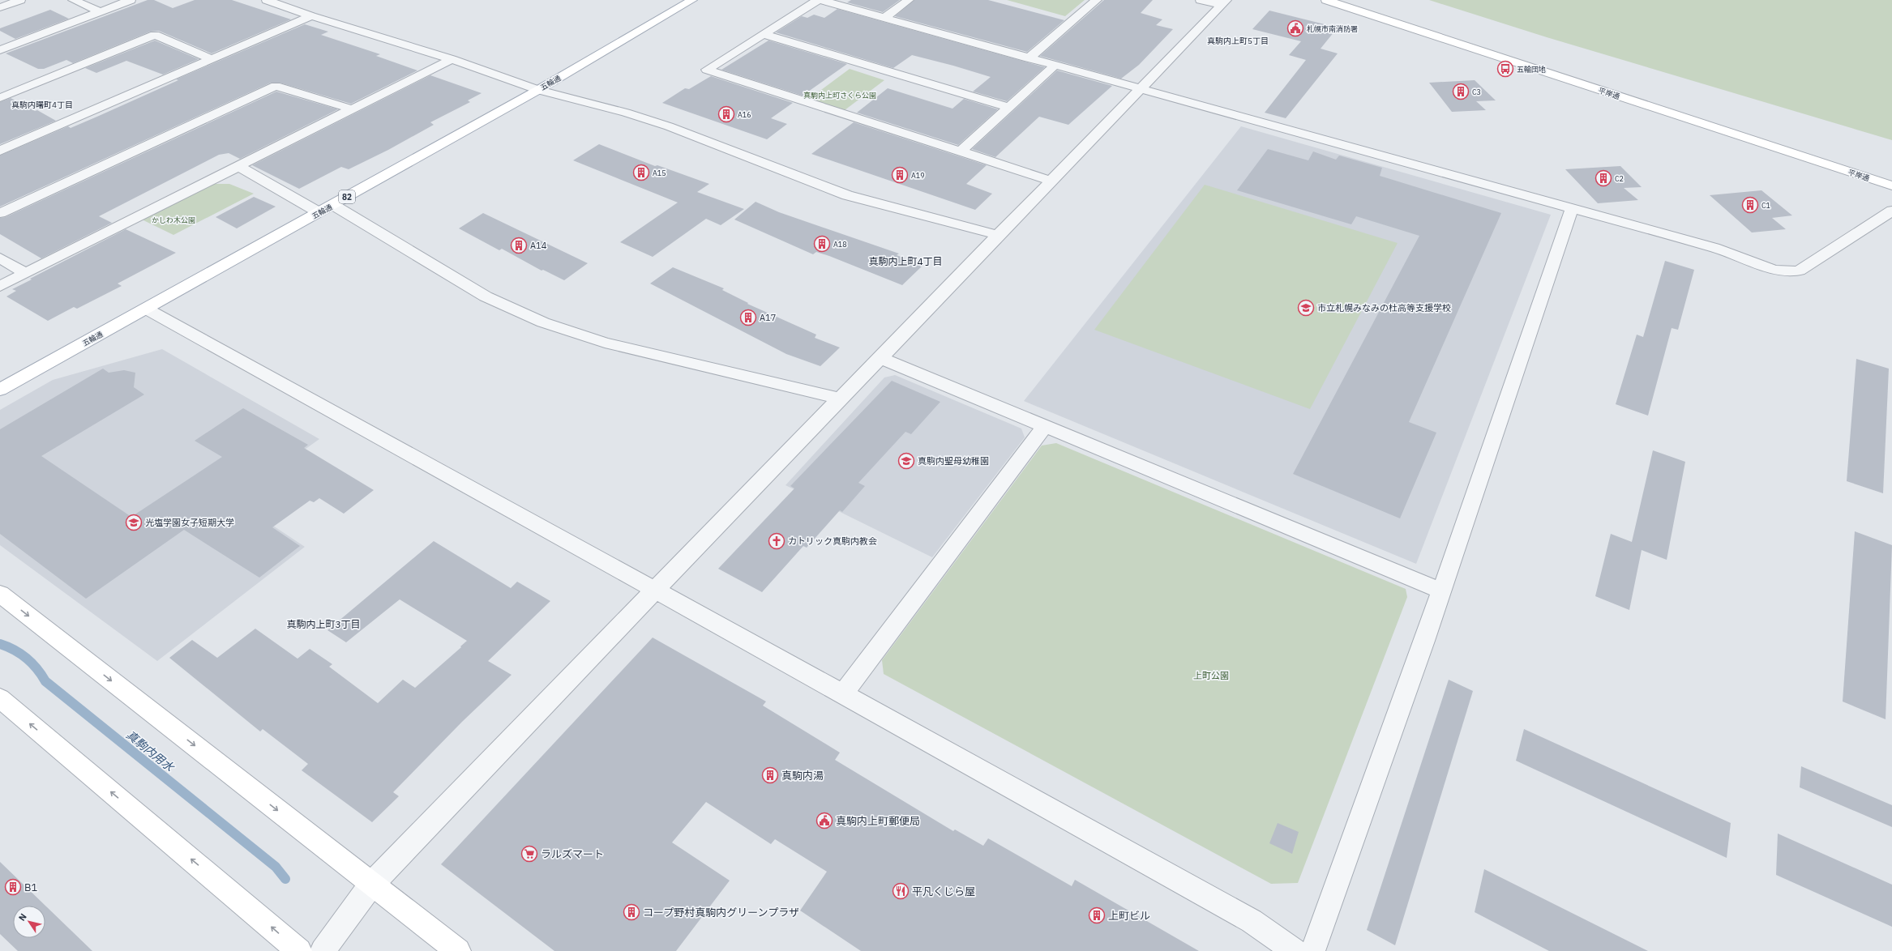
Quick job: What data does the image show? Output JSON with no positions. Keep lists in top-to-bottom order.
{
  "streets": {
    "street": ["五輪通", "平岸通", "82"]
  },
  "districts": [
    "真駒内上町5丁目",
    "真駒内曙町4丁目",
    "真駒内上町4丁目",
    "真駒内上町3丁目"
  ],
  "water": ["真駒内用水"],
  "parks": ["真駒内上町さくら公園", "かしわ木公園", "上町公園"],
  "places": {
    "public building": ["札幌市南消防署", "真駒内上町郵便局"],
    "bus stop": ["五輪団地"],
    "building": [
      "C3",
      "A16",
      "A15",
      "A19",
      "C2",
      "C1",
      "A18",
      "A14",
      "A17",
      "真駒内湯",
      "B1",
      "コープ野村真駒内グリーンプラザ",
      "上町ビル"
    ],
    "school or university": ["市立札幌みなみの杜高等支援学校", "真駒内聖母幼稚園", "光塩学園女子短期大学"],
    "church": ["カトリック真駒内教会"],
    "supermarket": ["ラルズマート"],
    "restaurant": ["平凡くじら屋"]
  },
  "north": "top left"
}
